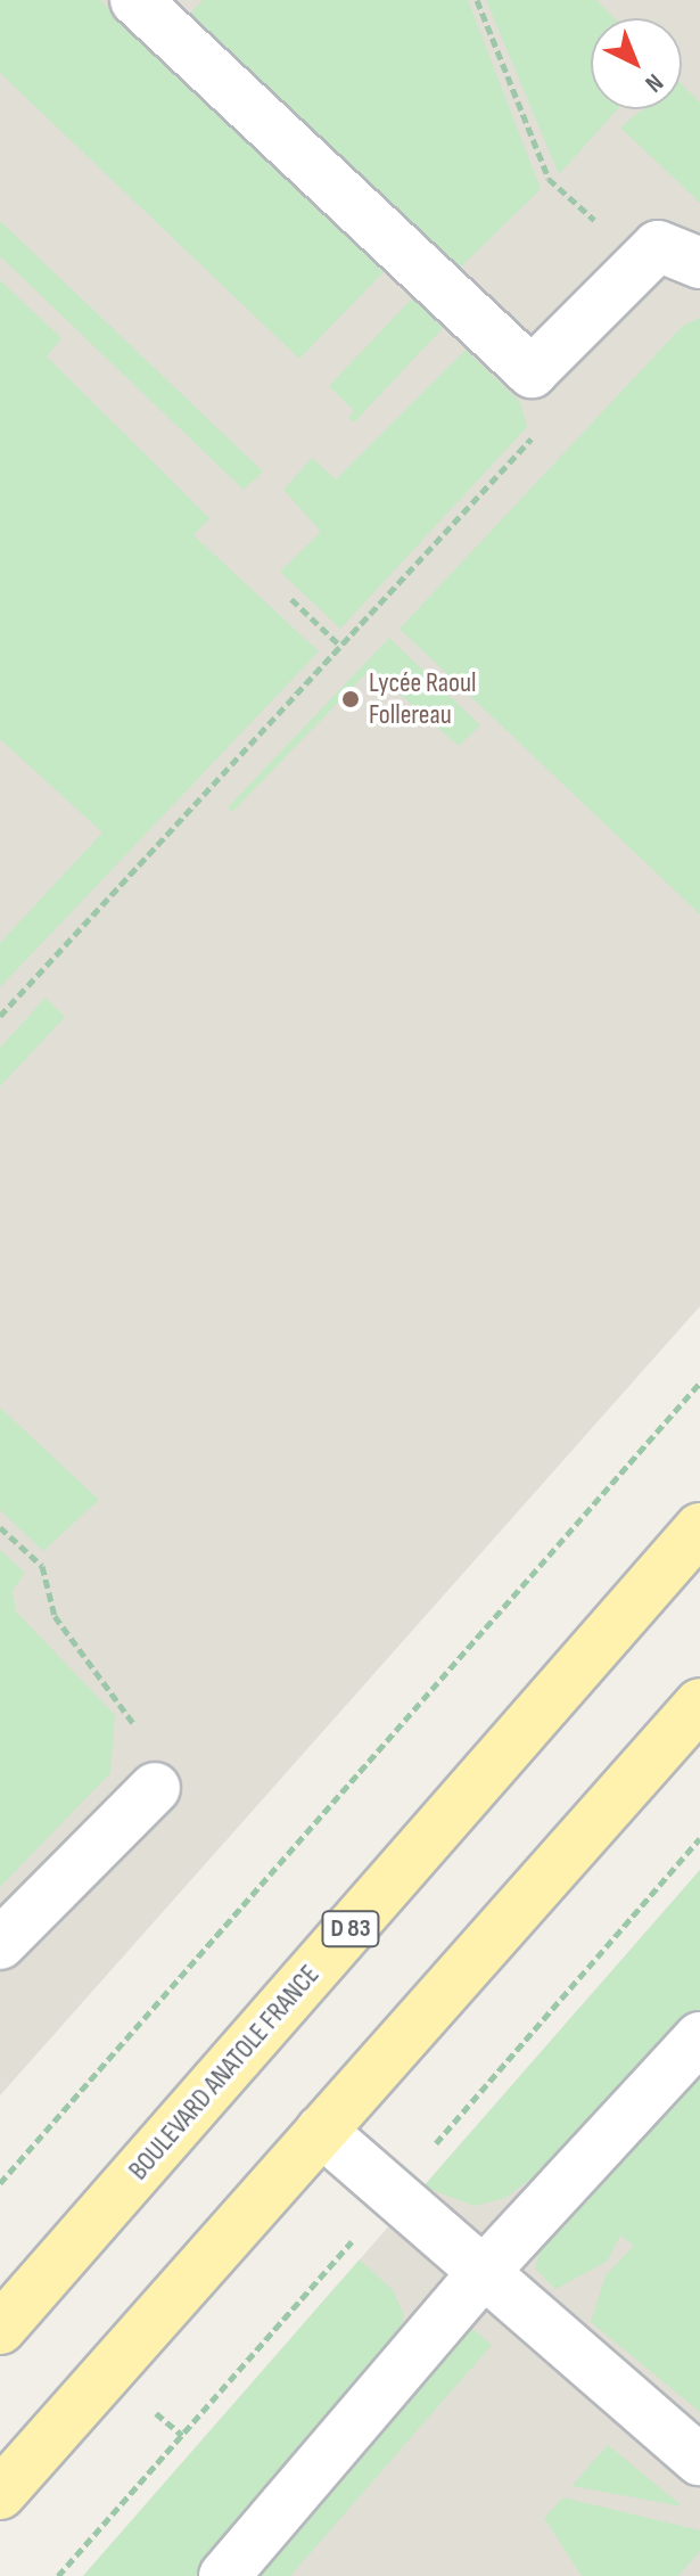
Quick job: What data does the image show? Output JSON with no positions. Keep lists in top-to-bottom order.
{
  "streets": {
    "main road": ["D 83", "BOULEVARD ANATOLE FRANCE"]
  },
  "places": ["Lycée Raoul Follereau"],
  "north": "bottom right"
}
